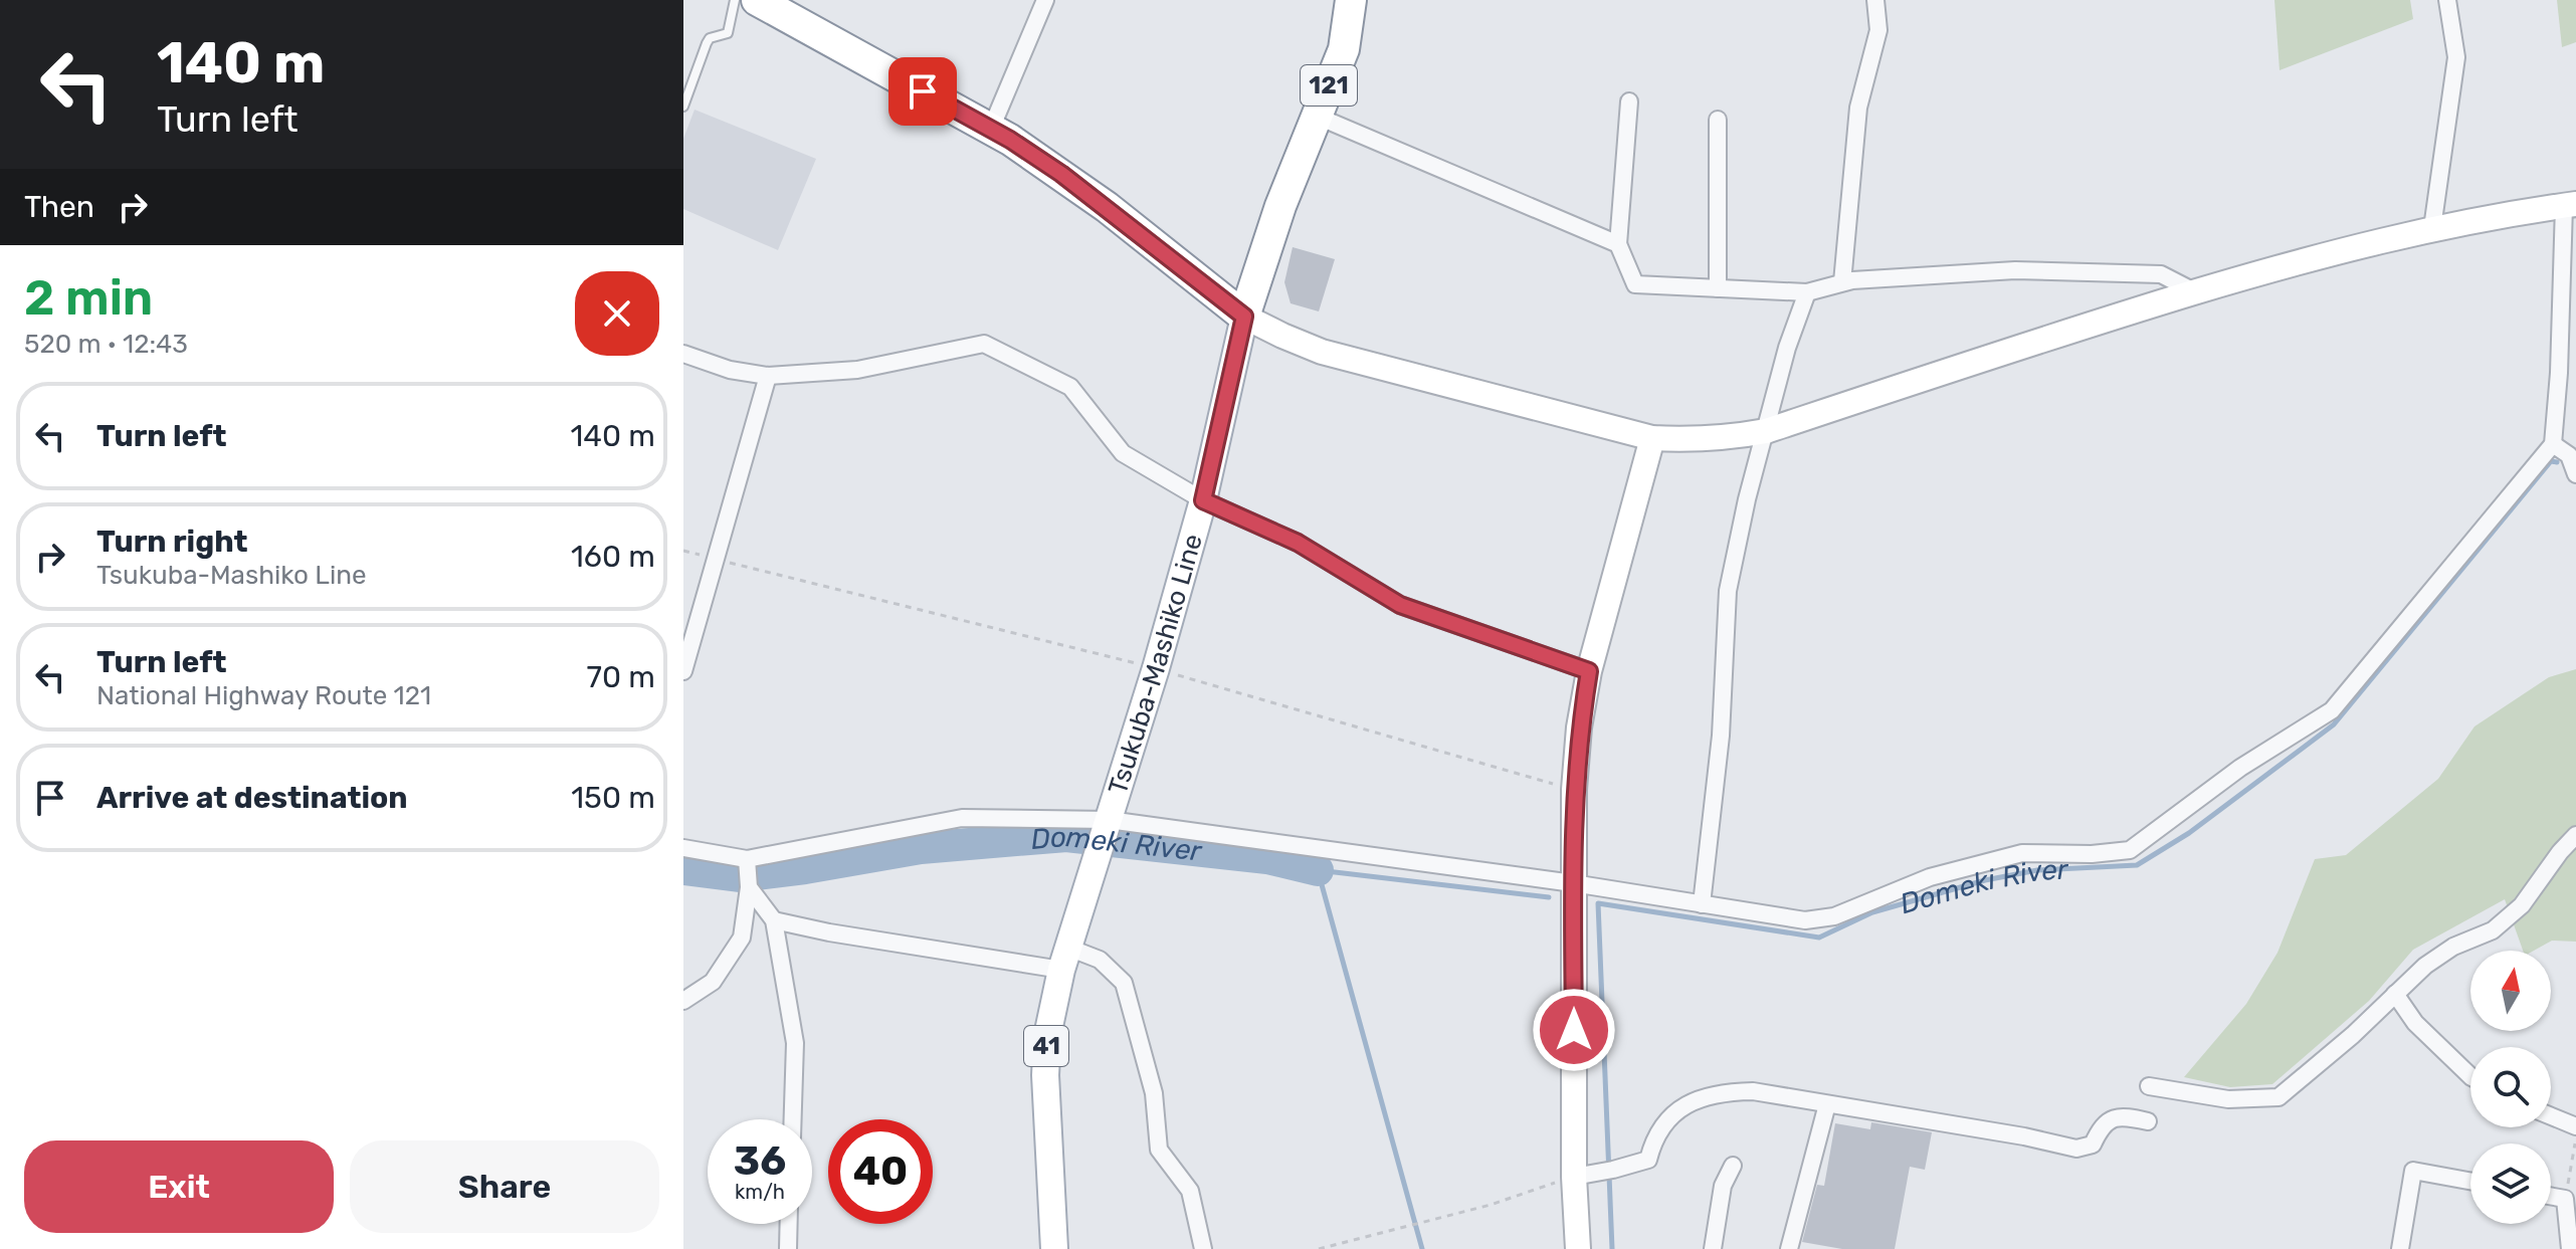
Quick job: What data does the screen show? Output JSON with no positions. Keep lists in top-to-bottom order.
{
  "streets": {
    "highway": ["121"],
    "main road": ["Tsukuba-Mashiko Line", "41"]
  },
  "crossings": [
    ["121", "Tsukuba-Mashiko Line"]
  ],
  "water": ["Domeki River"],
  "north": "top",
  "page": {
    "turn": ["140 m", "Turn left"],
    "then": "Then",
    "heading": ["2 min", "520 m · 12:43"],
    "list": [
      {
        "name": "Turn left",
        "value": "140 m"
      },
      {
        "name": "Turn right",
        "note": "Tsukuba-Mashiko Line",
        "value": "160 m"
      },
      {
        "name": "Turn left",
        "note": "National Highway Route 121",
        "value": "70 m"
      },
      {
        "name": "Arrive at destination",
        "value": "150 m"
      }
    ],
    "speed": "36 km/h",
    "limit": "40",
    "buttons": ["Exit", "Share"]
  }
}
